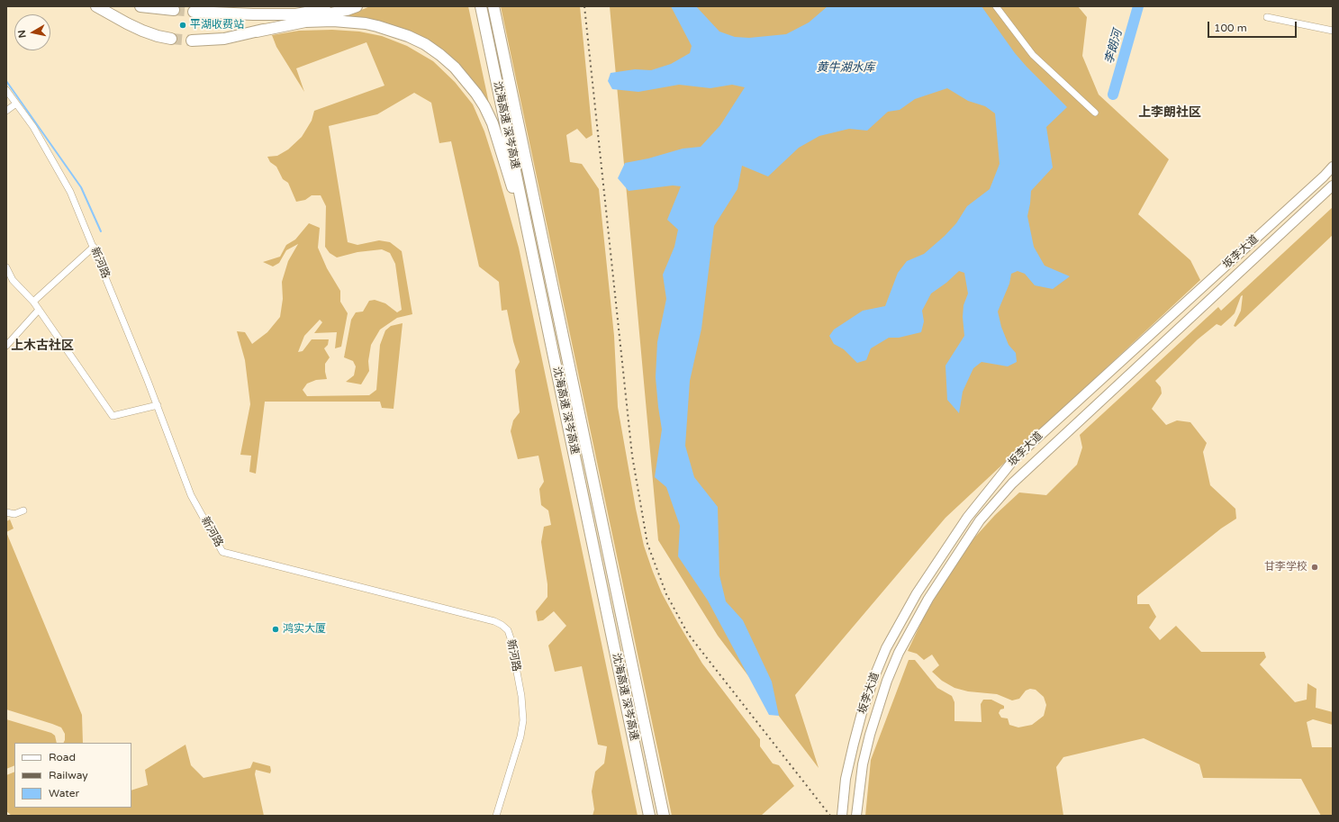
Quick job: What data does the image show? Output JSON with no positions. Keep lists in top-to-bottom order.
{
  "streets": {
    "highway": ["沈海高速 深岑高速"],
    "main road": ["坂李大道"],
    "street": ["新河路"]
  },
  "districts": ["上李朗社区", "上木古社区"],
  "water": ["李朗河", "黄牛湖水库"],
  "places": ["平湖收费站", "甘李学校", "鸿实大厦"],
  "legend": ["Road", "Railway", "Water"],
  "scale_bar": "100 m",
  "north": "left"
}
